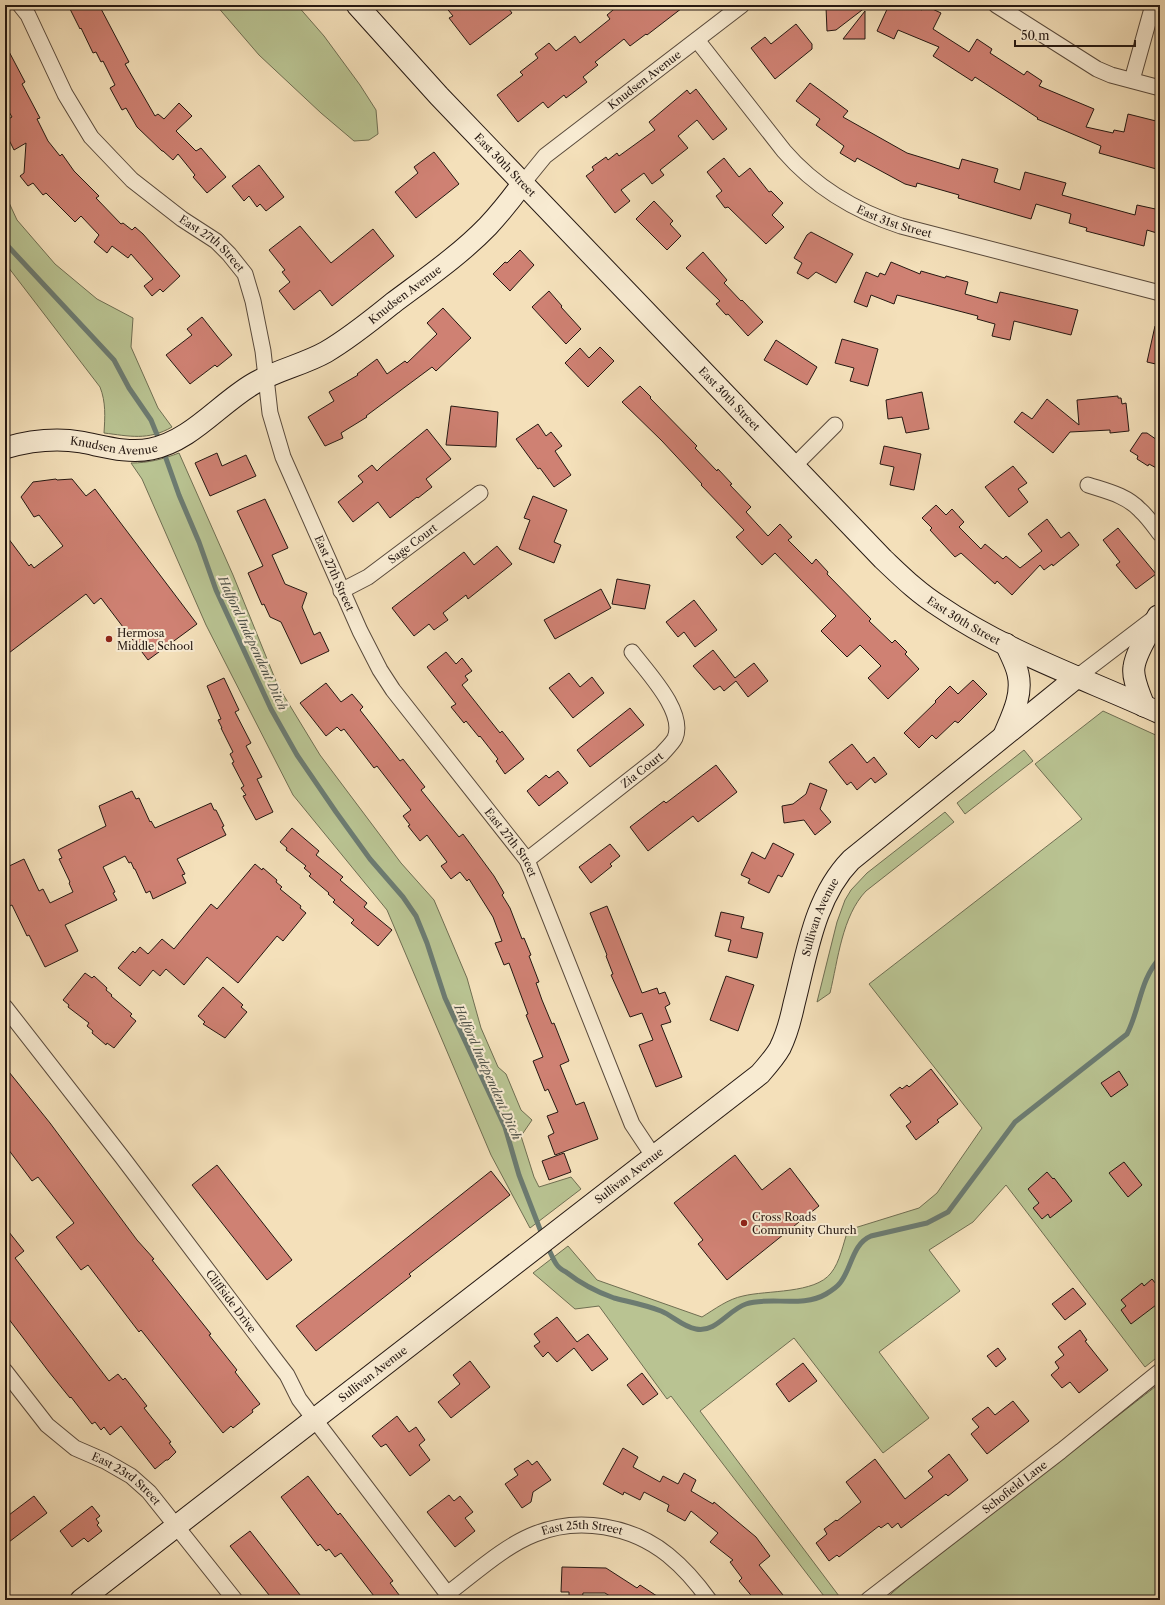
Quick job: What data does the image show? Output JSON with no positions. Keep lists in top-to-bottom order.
{
  "streets": {
    "main road": ["Knudsen Avenue", "East 30th Street", "Sullivan Avenue"],
    "street": [
      "East 31st Street",
      "East 27th Street",
      "Sage Court",
      "Zia Court",
      "Cliffside Drive",
      "East 23rd Street",
      "Schofield Lane",
      "East 25th Street"
    ]
  },
  "crossings": [
    ["Knudsen Avenue", "East 30th Street"],
    ["Knudsen Avenue", "East 31st Street"],
    ["Knudsen Avenue", "East 27th Street"],
    ["East 30th Street", "Sullivan Avenue"],
    ["East 27th Street", "Sage Court"],
    ["East 27th Street", "Zia Court"],
    ["East 27th Street", "Sullivan Avenue"],
    ["Sullivan Avenue", "Cliffside Drive"],
    ["Sullivan Avenue", "East 23rd Street"],
    ["Cliffside Drive", "East 25th Street"]
  ],
  "water": ["Halford Independent Ditch"],
  "places": ["Hermosa Middle School", "Cross Roads Community Church"],
  "scale_bar": "50 m"
}
